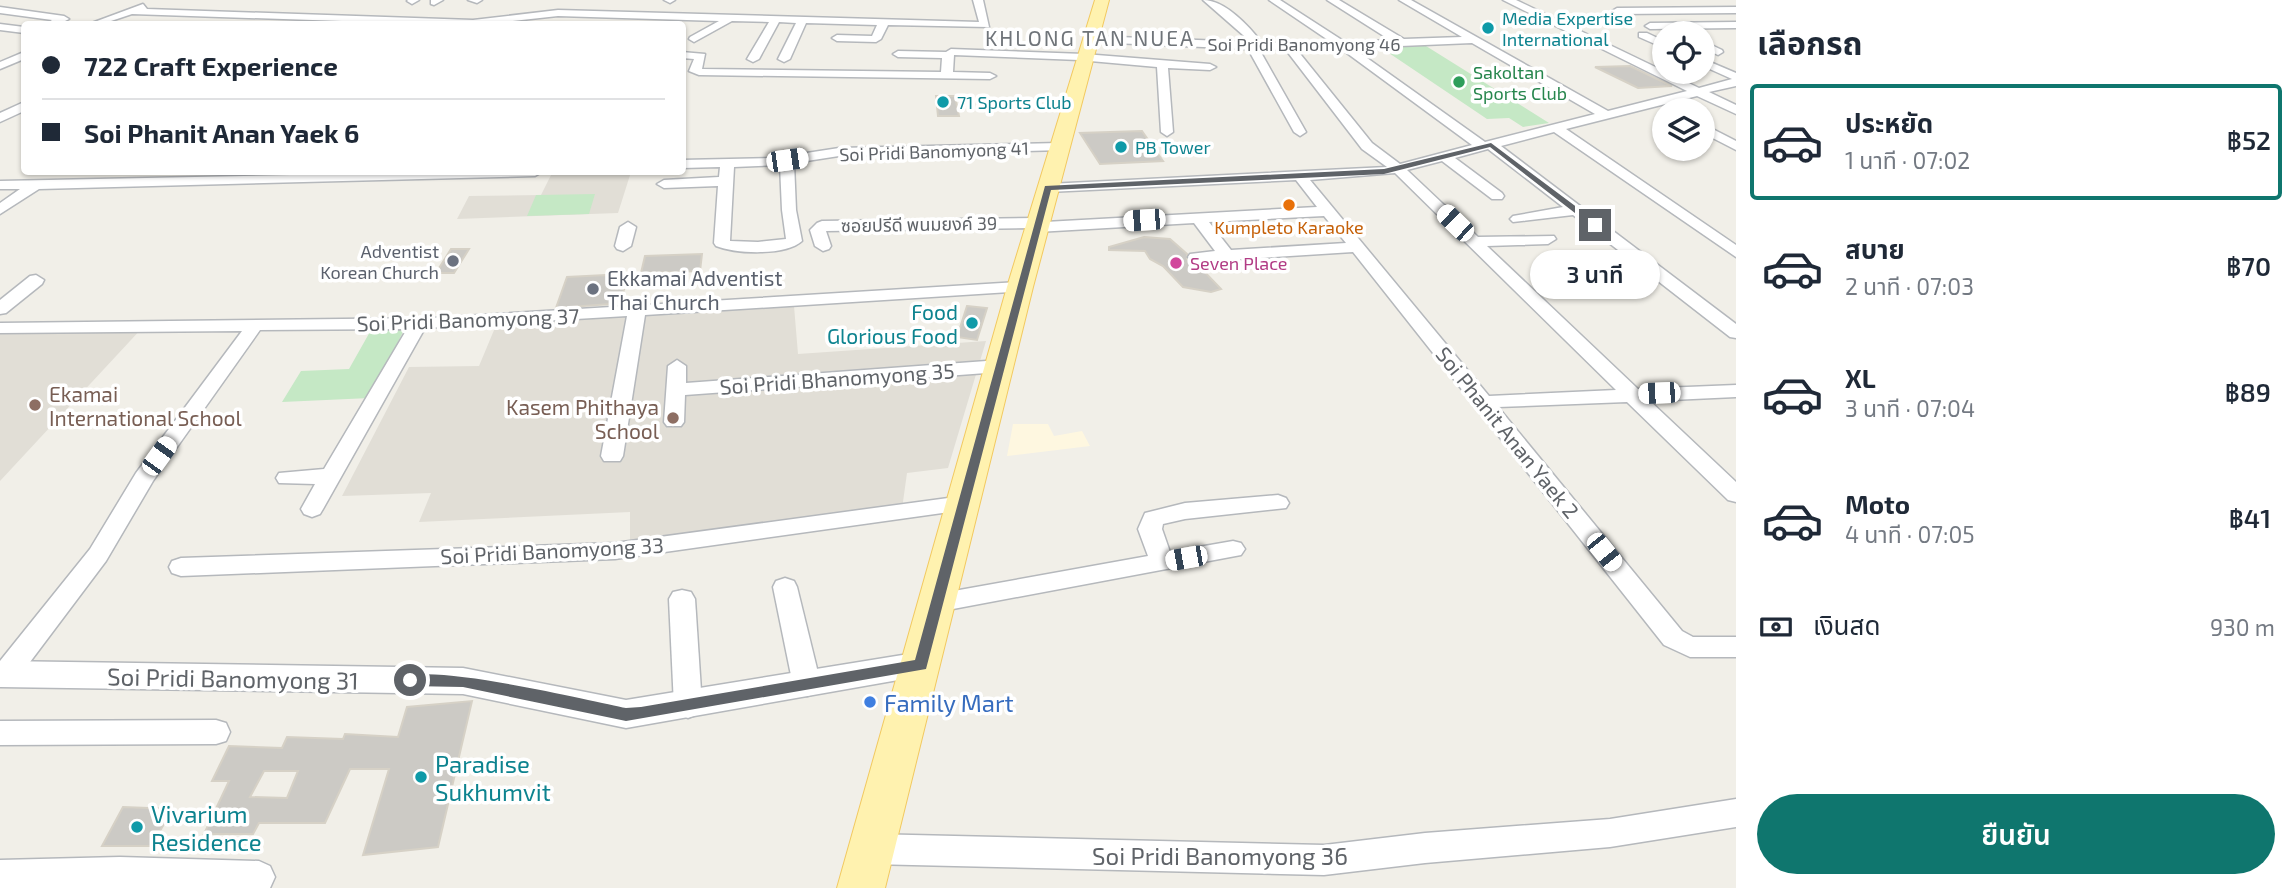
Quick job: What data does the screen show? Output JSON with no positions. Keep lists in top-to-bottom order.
{
  "streets": {
    "street": [
      "Soi Pridi Banomyong 46",
      "Soi Pridi Banomyong 41",
      "ซอยปรีดี พนมยงค์ 39",
      "Soi Pridi Banomyong 37",
      "Soi Pridi Bhanomyong 35",
      "Soi Phanit Anan Yaek 2",
      "Soi Pridi Banomyong 33",
      "Soi Pridi Banomyong 31",
      "Soi Pridi Banomyong 36"
    ]
  },
  "districts": ["KHLONG TAN NUEA"],
  "places": [
    "Media Expertise International",
    "Sakoltan Sports Club",
    "71 Sports Club",
    "PB Tower",
    "Kumpleto Karaoke",
    "Adventist Korean Church",
    "Seven Place",
    "Ekkamai Adventist Thai Church",
    "Food Glorious Food",
    "Ekamai International School",
    "Kasem Phithaya School",
    "Family Mart",
    "Paradise Sukhumvit",
    "Vivarium Residence"
  ],
  "page": {
    "heading": "เลือกรถ",
    "banner": ["722 Craft Experience", "Soi Phanit Anan Yaek 6"],
    "list": [
      {
        "name": "ประหยัด",
        "note": "1 นาที · 07:02",
        "value": "฿52"
      },
      {
        "name": "สบาย",
        "note": "2 นาที · 07:03",
        "value": "฿70"
      },
      {
        "name": "XL",
        "note": "3 นาที · 07:04",
        "value": "฿89"
      },
      {
        "name": "Moto",
        "note": "4 นาที · 07:05",
        "value": "฿41"
      }
    ],
    "bubble": "3 นาที",
    "pay": ["เงินสด", "930 m"],
    "buttons": "ยืนยัน"
  }
}
